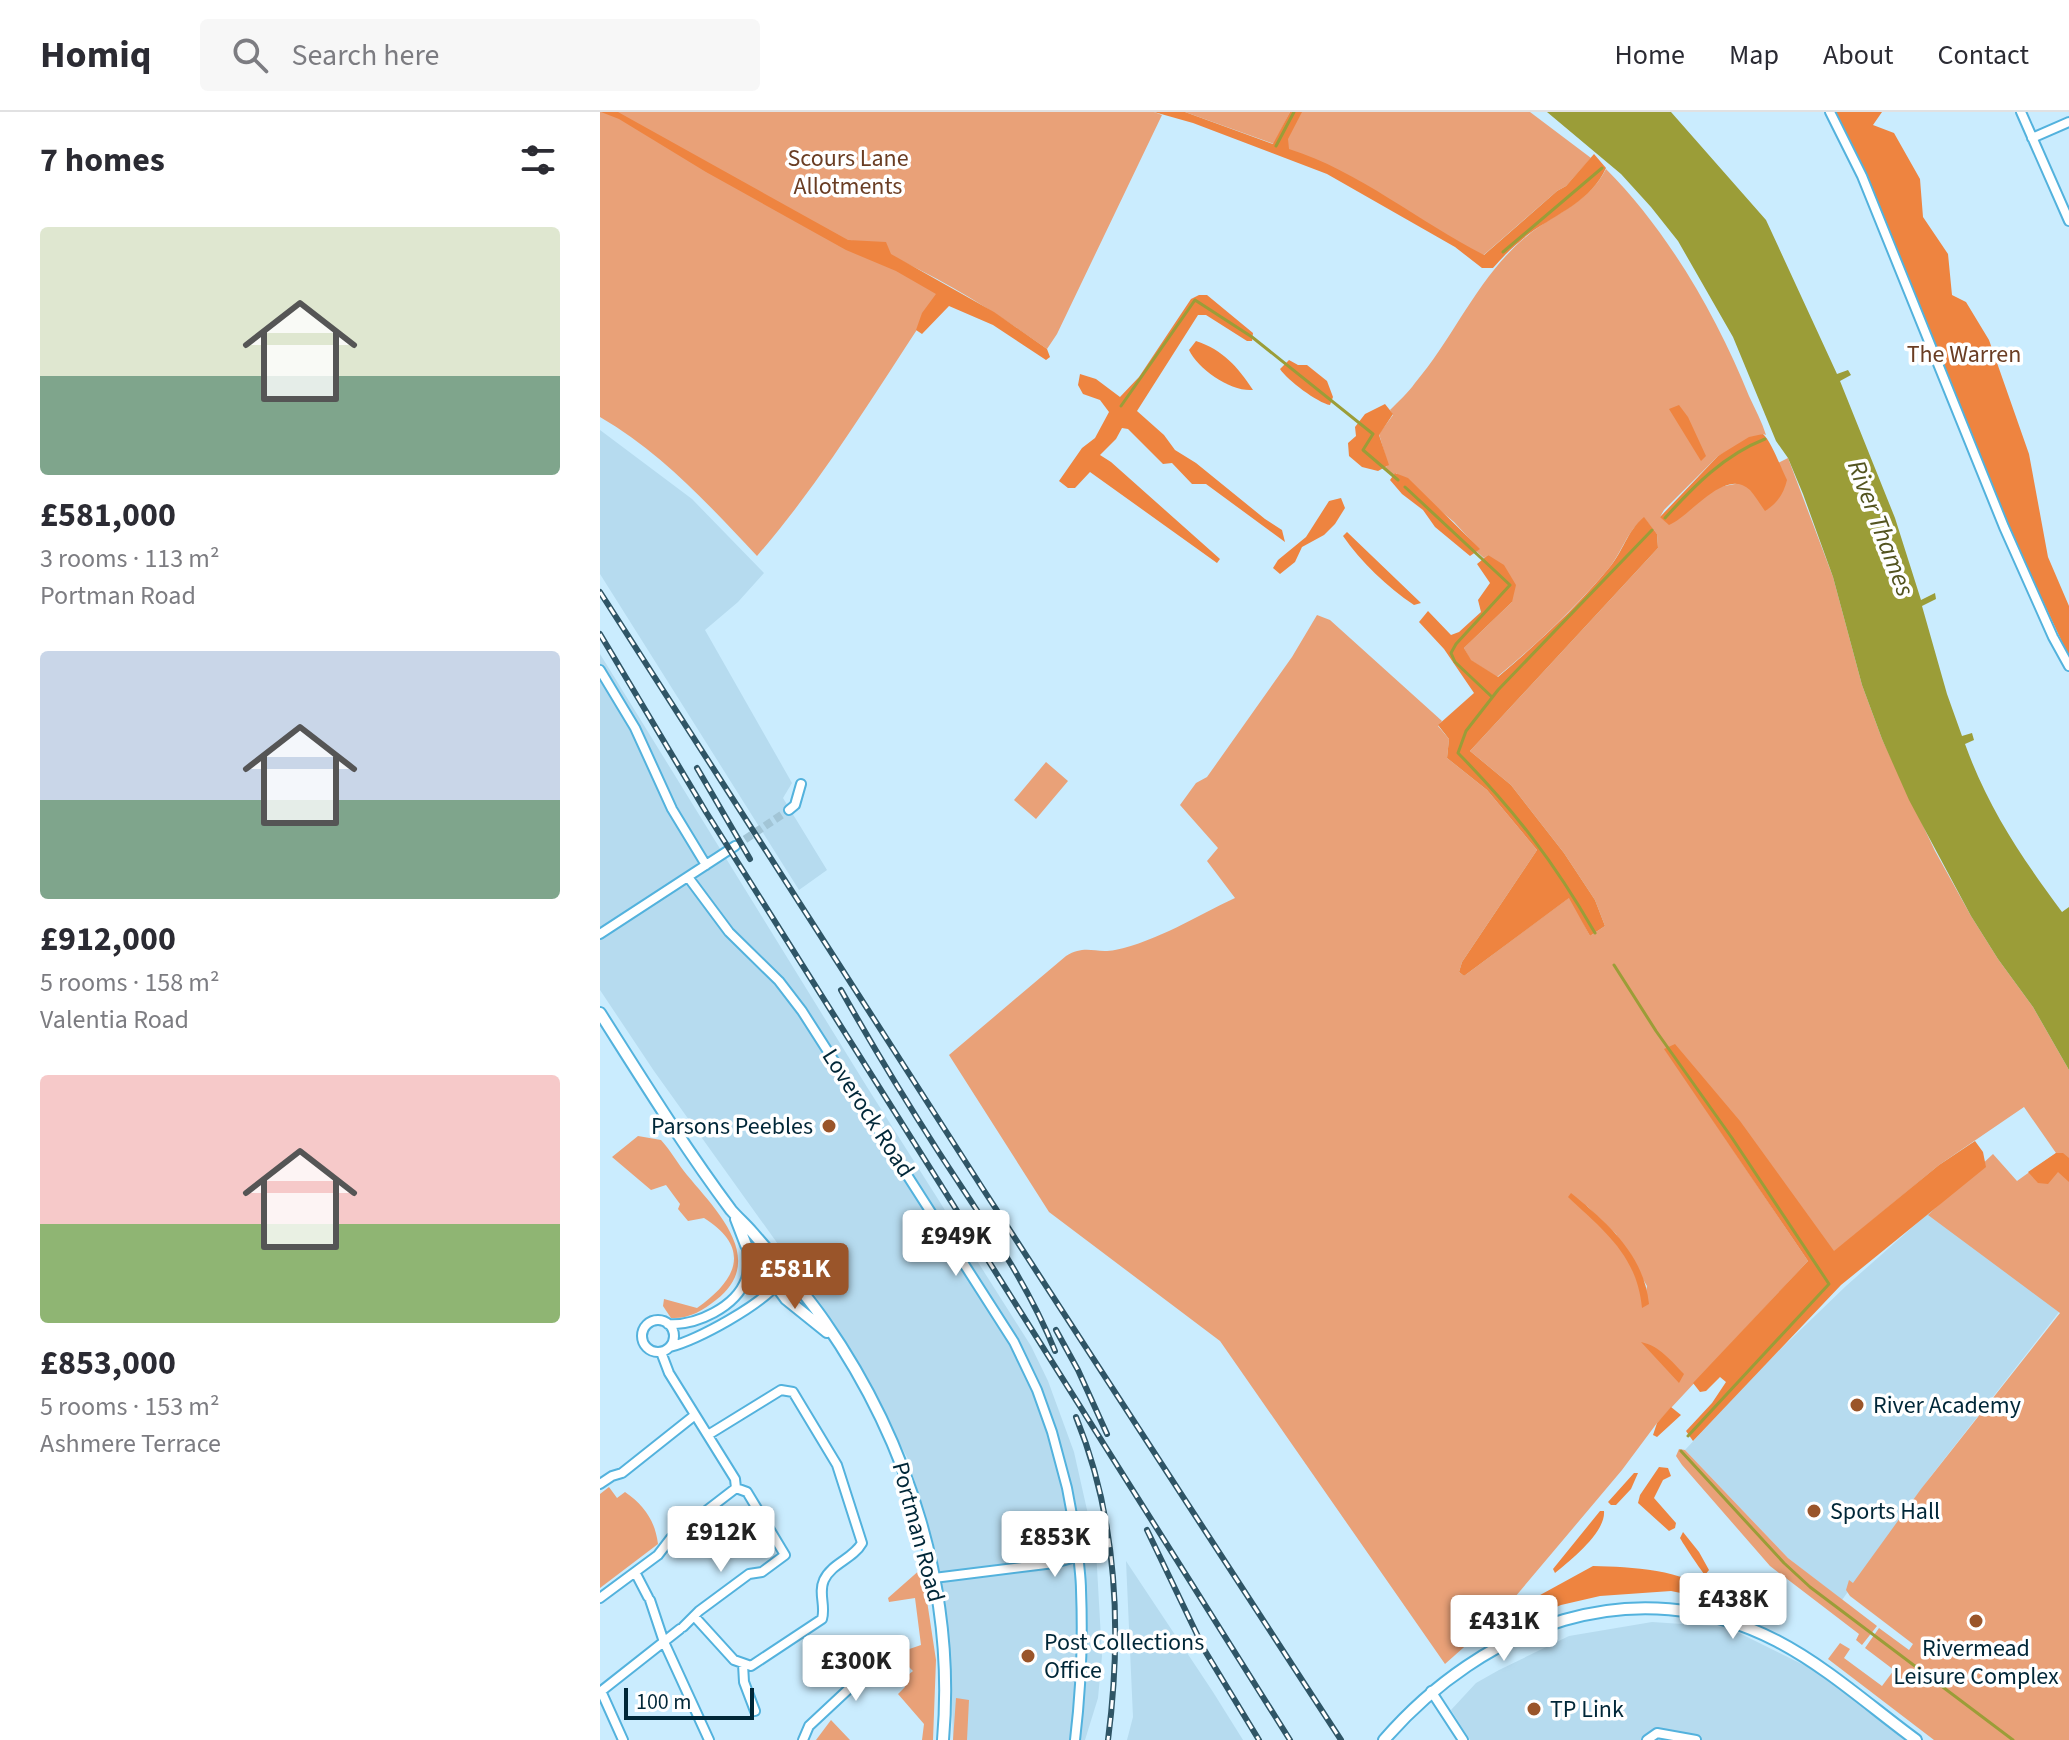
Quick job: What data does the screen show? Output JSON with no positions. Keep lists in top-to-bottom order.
{
  "streets": {
    "street": ["Loverock Road", "Portman Road"]
  },
  "water": ["River Thames"],
  "parks": ["Scours Lane Allotments", "The Warren"],
  "places": [
    "Parsons Peebles",
    "River Academy",
    "Sports Hall",
    "Rivermead Leisure Complex",
    "Post Collections Office",
    "TP Link"
  ],
  "scale_bar": "100 m",
  "page": {
    "header": "Homiq",
    "search": "Search here",
    "nav": [
      "Home",
      "Map",
      "About",
      "Contact"
    ],
    "heading": "7 homes",
    "list": [
      {
        "name": "£581,000",
        "note": "3 rooms · 113 m² · Portman Road"
      },
      {
        "name": "£912,000",
        "note": "5 rooms · 158 m² · Valentia Road"
      },
      {
        "name": "£853,000",
        "note": "5 rooms · 153 m² · Ashmere Terrace"
      }
    ],
    "price": [
      "£949K",
      "£581K",
      "£912K",
      "£853K",
      "£438K",
      "£431K",
      "£300K"
    ],
    "scale": "100 m"
  }
}
